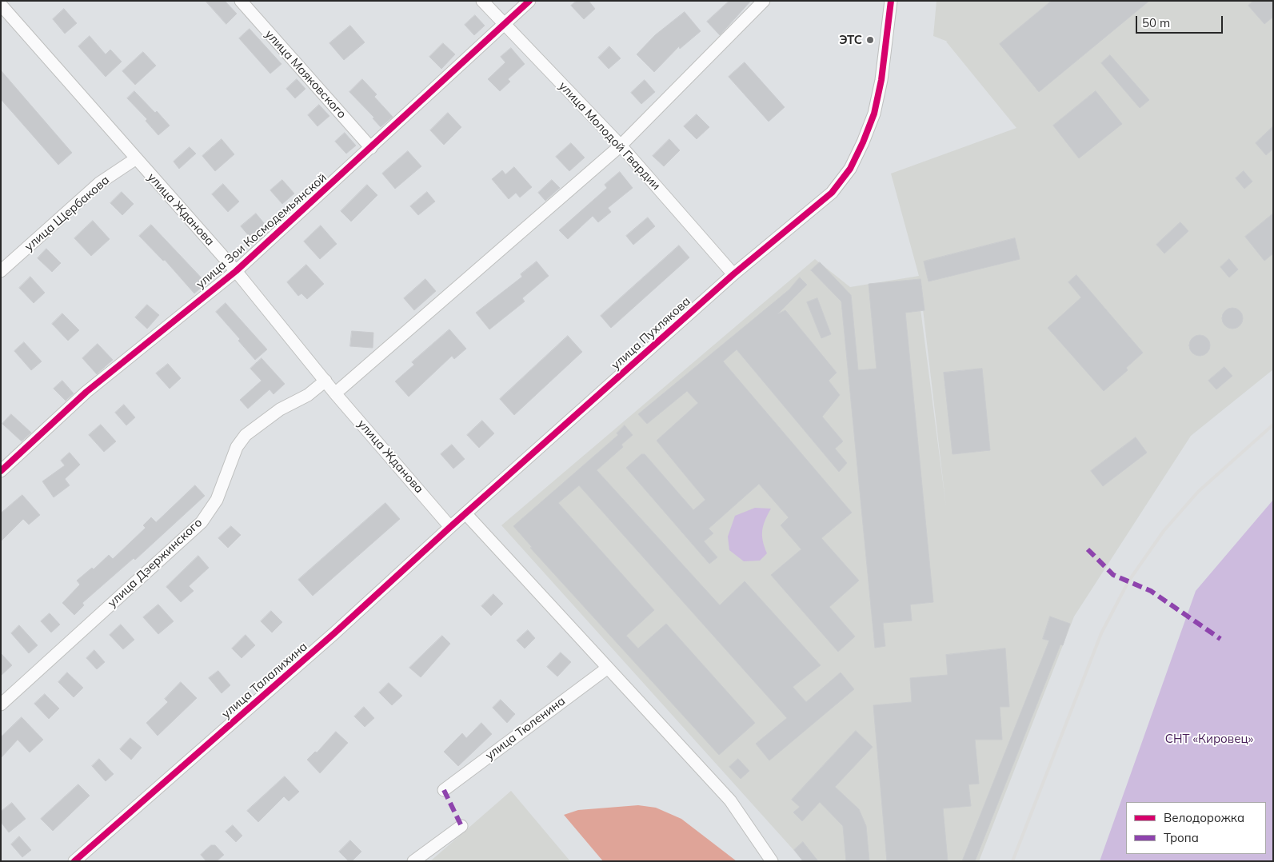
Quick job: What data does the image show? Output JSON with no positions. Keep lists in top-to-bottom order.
{
  "streets": {
    "street": [
      "улица Маяковского",
      "улица Молодой Гвардии",
      "улица Жданова",
      "улица Щербакова",
      "улица Зои Космодемьянской",
      "улица Пухлякова",
      "улица Дзержинского",
      "улица Талалихина",
      "улица Тюленина"
    ]
  },
  "crossings": [
    ["улица Маяковского", "улица Зои Космодемьянской"],
    ["улица Молодой Гвардии", "улица Зои Космодемьянской"],
    ["улица Молодой Гвардии", "улица Пухлякова"],
    ["улица Жданова", "улица Щербакова"],
    ["улица Жданова", "улица Зои Космодемьянской"],
    ["улица Жданова", "улица Дзержинского"],
    ["улица Жданова", "улица Талалихина"],
    ["улица Пухлякова", "улица Талалихина"]
  ],
  "parks": ["СНТ «Кировец»"],
  "places": ["ЭТС"],
  "legend": ["Велодорожка", "Тропа"],
  "scale_bar": "50 m"
}
